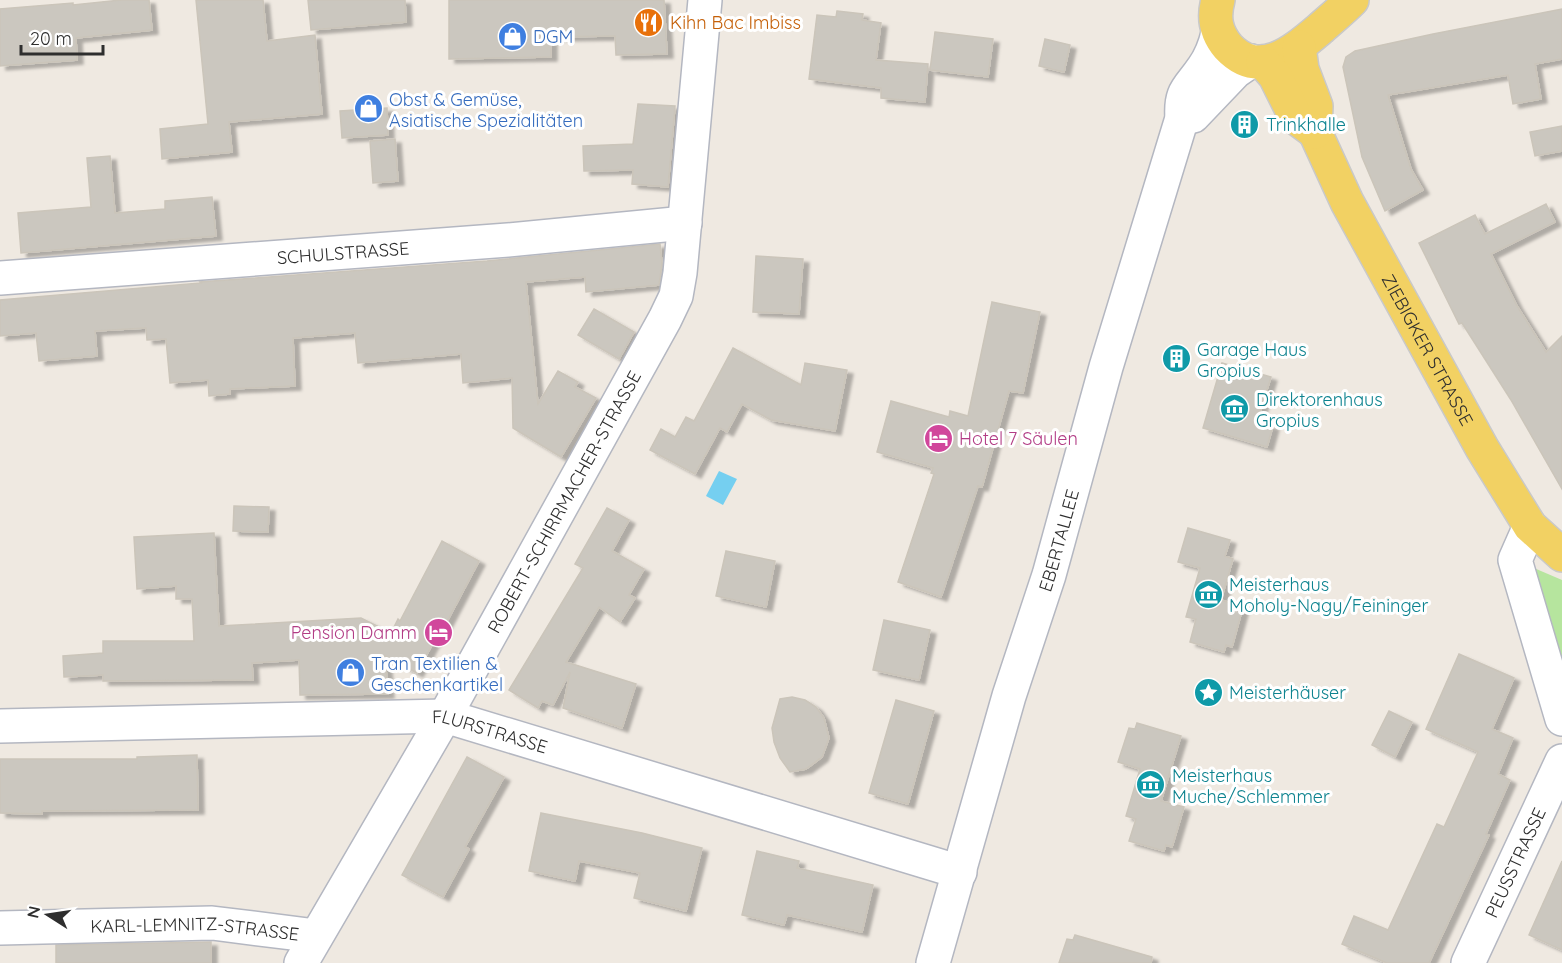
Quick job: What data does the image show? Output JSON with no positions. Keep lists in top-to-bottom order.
{
  "streets": {
    "main road": ["ZIEBIGKER STRASSE"],
    "street": [
      "SCHULSTRASSE",
      "ROBERT-SCHIRRMACHER-STRASSE",
      "EBERTALLEE",
      "FLURSTRASSE",
      "PEUSSTRASSE",
      "KARL-LEMNITZ-STRASSE"
    ]
  },
  "crossings": [
    ["SCHULSTRASSE", "ROBERT-SCHIRRMACHER-STRASSE"],
    ["ZIEBIGKER STRASSE", "EBERTALLEE"],
    ["ROBERT-SCHIRRMACHER-STRASSE", "FLURSTRASSE"],
    ["ROBERT-SCHIRRMACHER-STRASSE", "KARL-LEMNITZ-STRASSE"],
    ["EBERTALLEE", "FLURSTRASSE"]
  ],
  "places": {
    "restaurant": ["Kihn Bac Imbiss"],
    "shop": ["DGM", "Obst & Gemüse, Asiatische Spezialitäten", "Tran Textilien & Geschenkartikel"],
    "building": ["Trinkhalle", "Garage Haus Gropius"],
    "museum": ["Direktorenhaus Gropius", "Meisterhaus Moholy-Nagy/Feininger", "Meisterhaus Muche/Schlemmer"],
    "hotel": ["Hotel 7 Säulen", "Pension Damm"],
    "place": ["Meisterhäuser"]
  },
  "scale_bar": "20 m",
  "north": "left"
}
